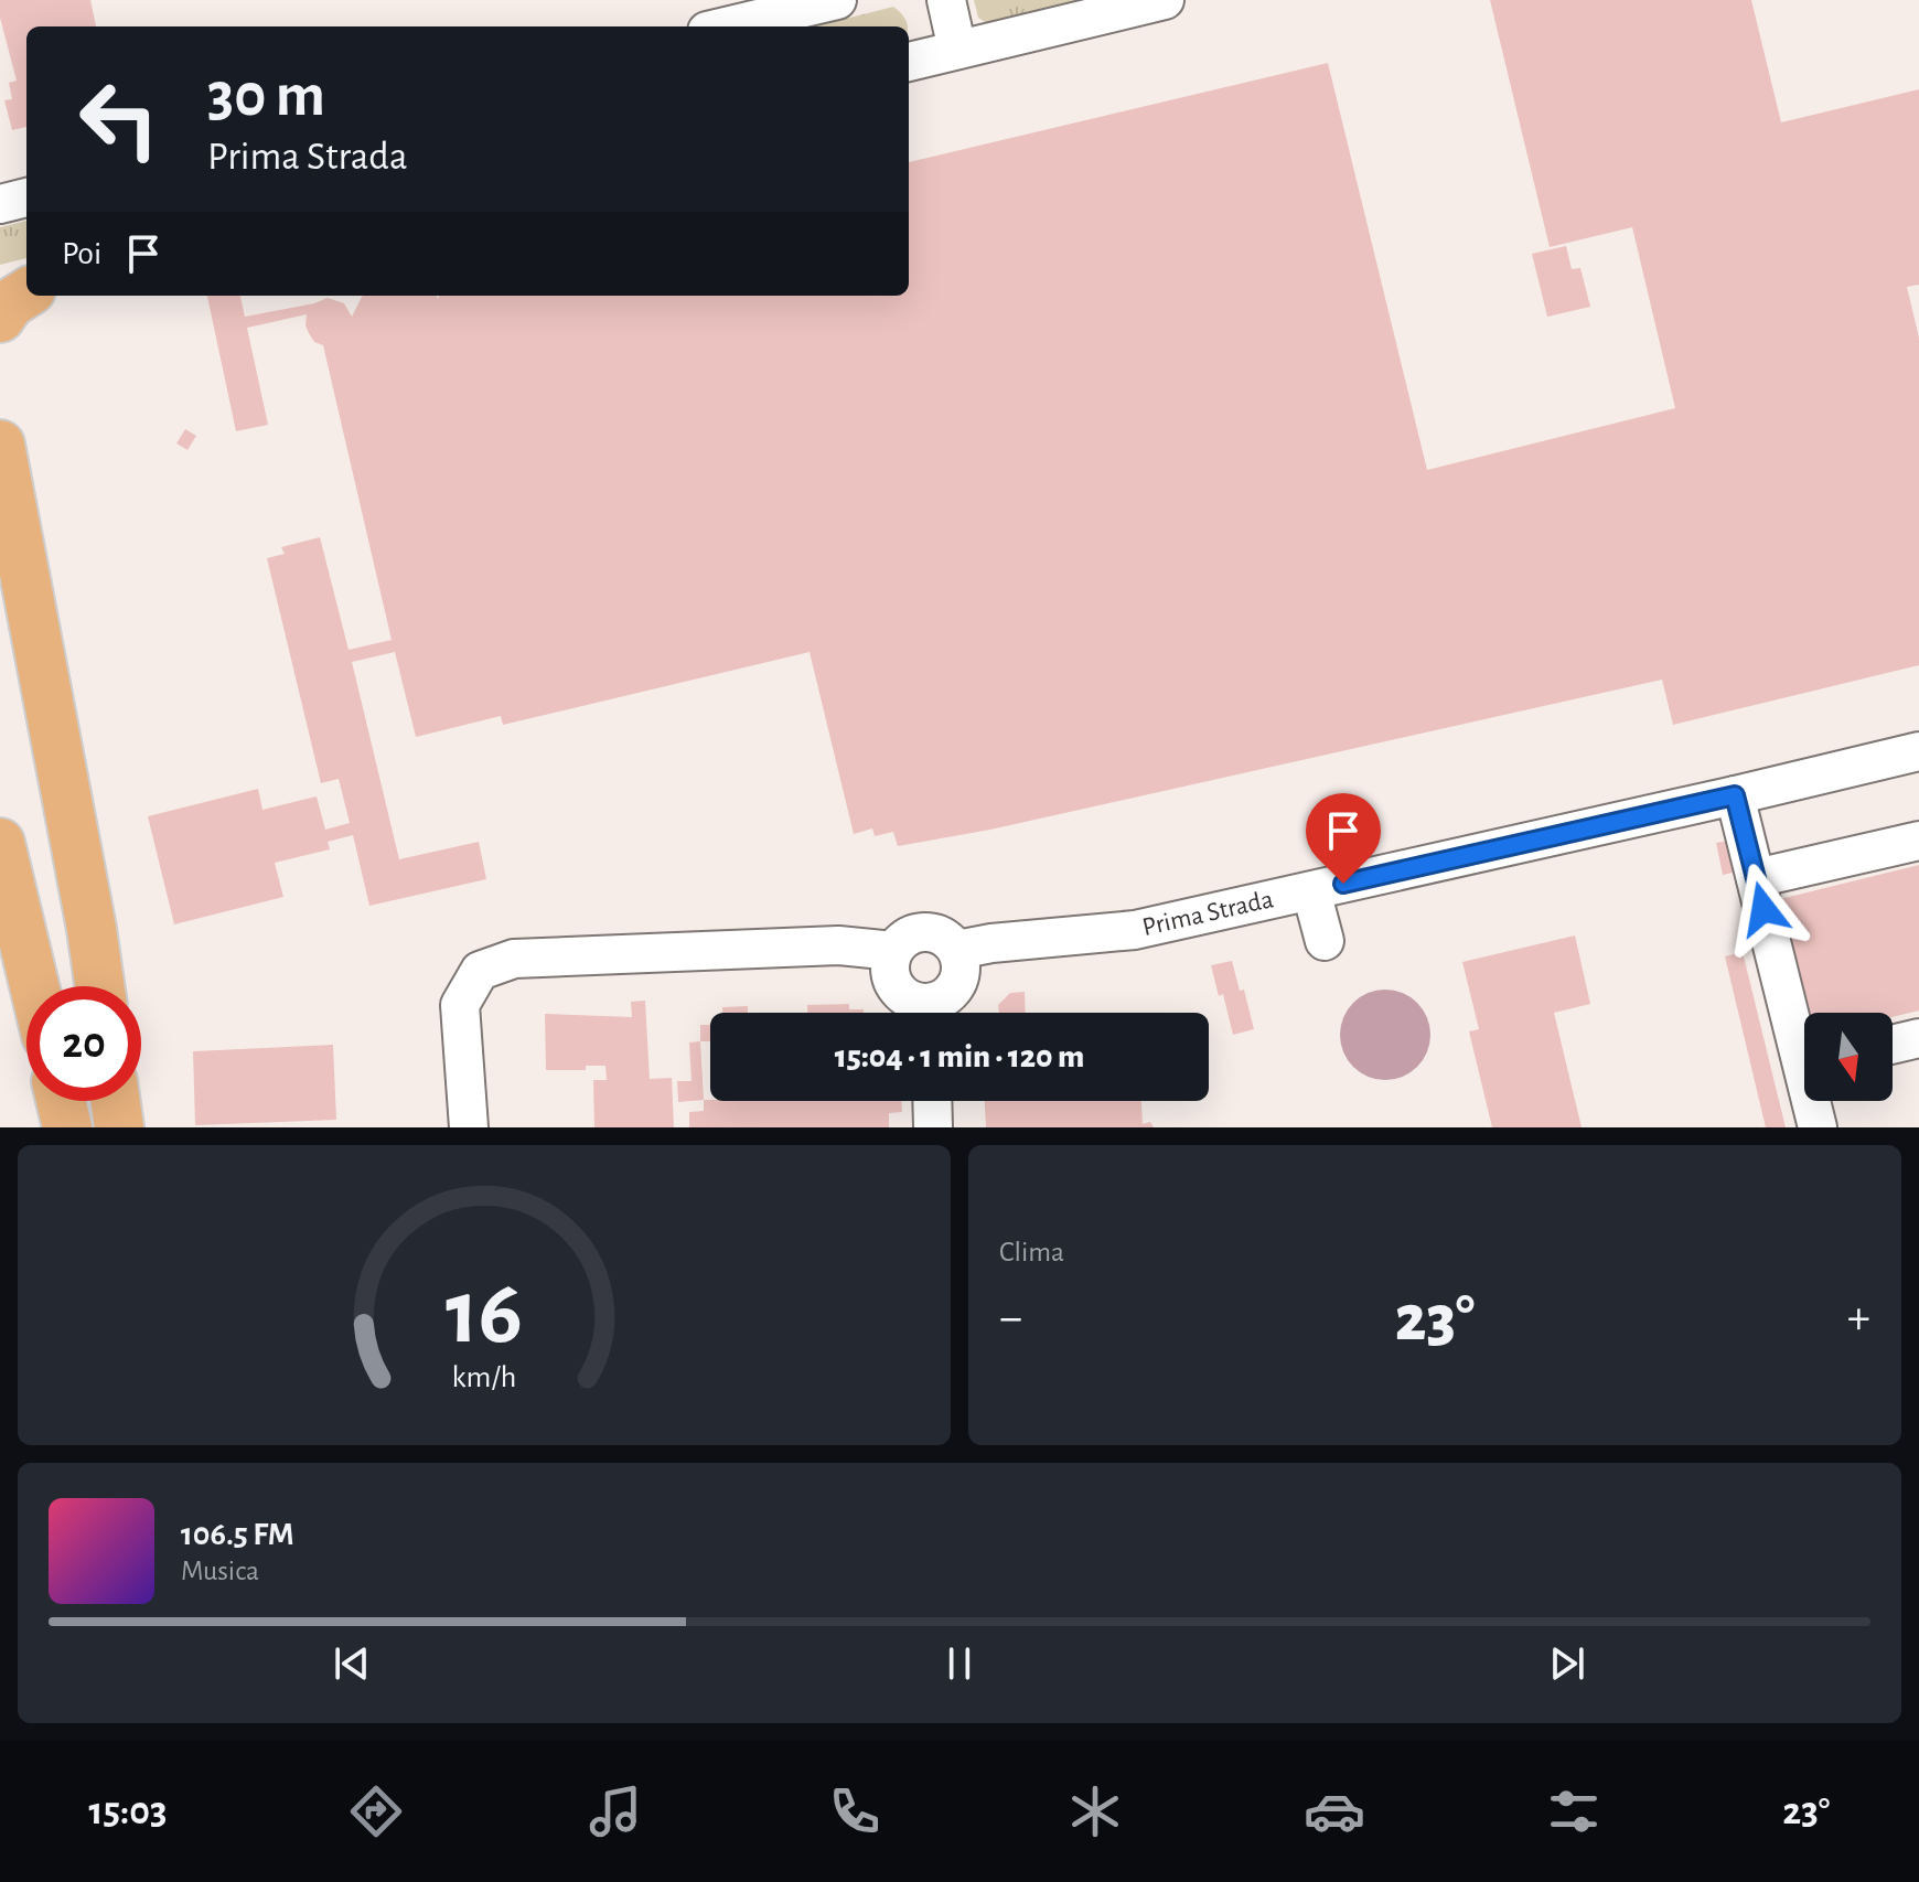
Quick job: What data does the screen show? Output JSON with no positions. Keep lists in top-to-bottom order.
{
  "streets": {
    "street": ["Prima Strada"]
  },
  "north": "bottom",
  "page": {
    "turn": ["30 m", "Prima Strada"],
    "then": "Poi",
    "limit": "20",
    "trip": "15:04 · 1 min · 120 m",
    "tile": "Clima",
    "heat": ["−", "23°", "+"],
    "song": ["106.5 FM", "Musica"],
    "tabs": ["15:03", "23°"],
    "gauge": ["16", "km/h"]
  }
}
